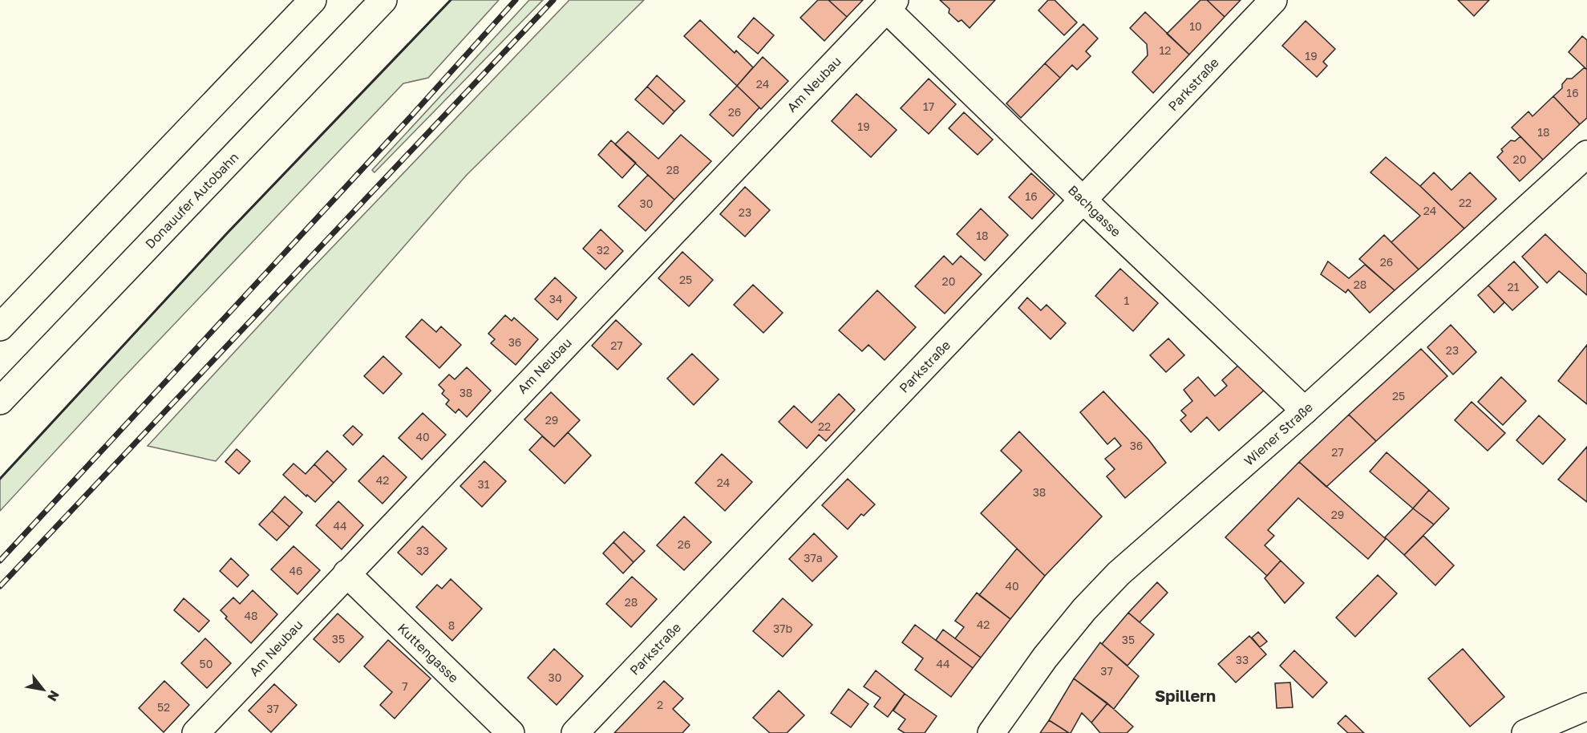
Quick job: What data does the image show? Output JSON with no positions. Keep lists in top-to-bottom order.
{
  "streets": {
    "main road": [
      "Am Neubau",
      "Parkstraße",
      "Donauufer Autobahn",
      "Bachgasse",
      "Wiener Straße",
      "Kuttengasse"
    ]
  },
  "crossings": [
    ["Am Neubau", "Bachgasse"],
    ["Am Neubau", "Kuttengasse"],
    ["Parkstraße", "Bachgasse"],
    ["Bachgasse", "Wiener Straße"]
  ],
  "districts": ["Spillern"],
  "house_numbers": [
    "10",
    "12",
    "19",
    "24",
    "16",
    "17",
    "26",
    "19",
    "18",
    "20",
    "28",
    "16",
    "22",
    "30",
    "24",
    "23",
    "18",
    "32",
    "26",
    "25",
    "20",
    "28",
    "21",
    "34",
    "1",
    "36",
    "27",
    "23",
    "38",
    "25",
    "29",
    "22",
    "40",
    "36",
    "27",
    "42",
    "24",
    "31",
    "38",
    "29",
    "44",
    "26",
    "33",
    "37a",
    "46",
    "40",
    "28",
    "48",
    "42",
    "8",
    "37b",
    "35",
    "35",
    "33",
    "50",
    "44",
    "37",
    "30",
    "7",
    "2",
    "52",
    "37"
  ],
  "north": "bottom right"
}
